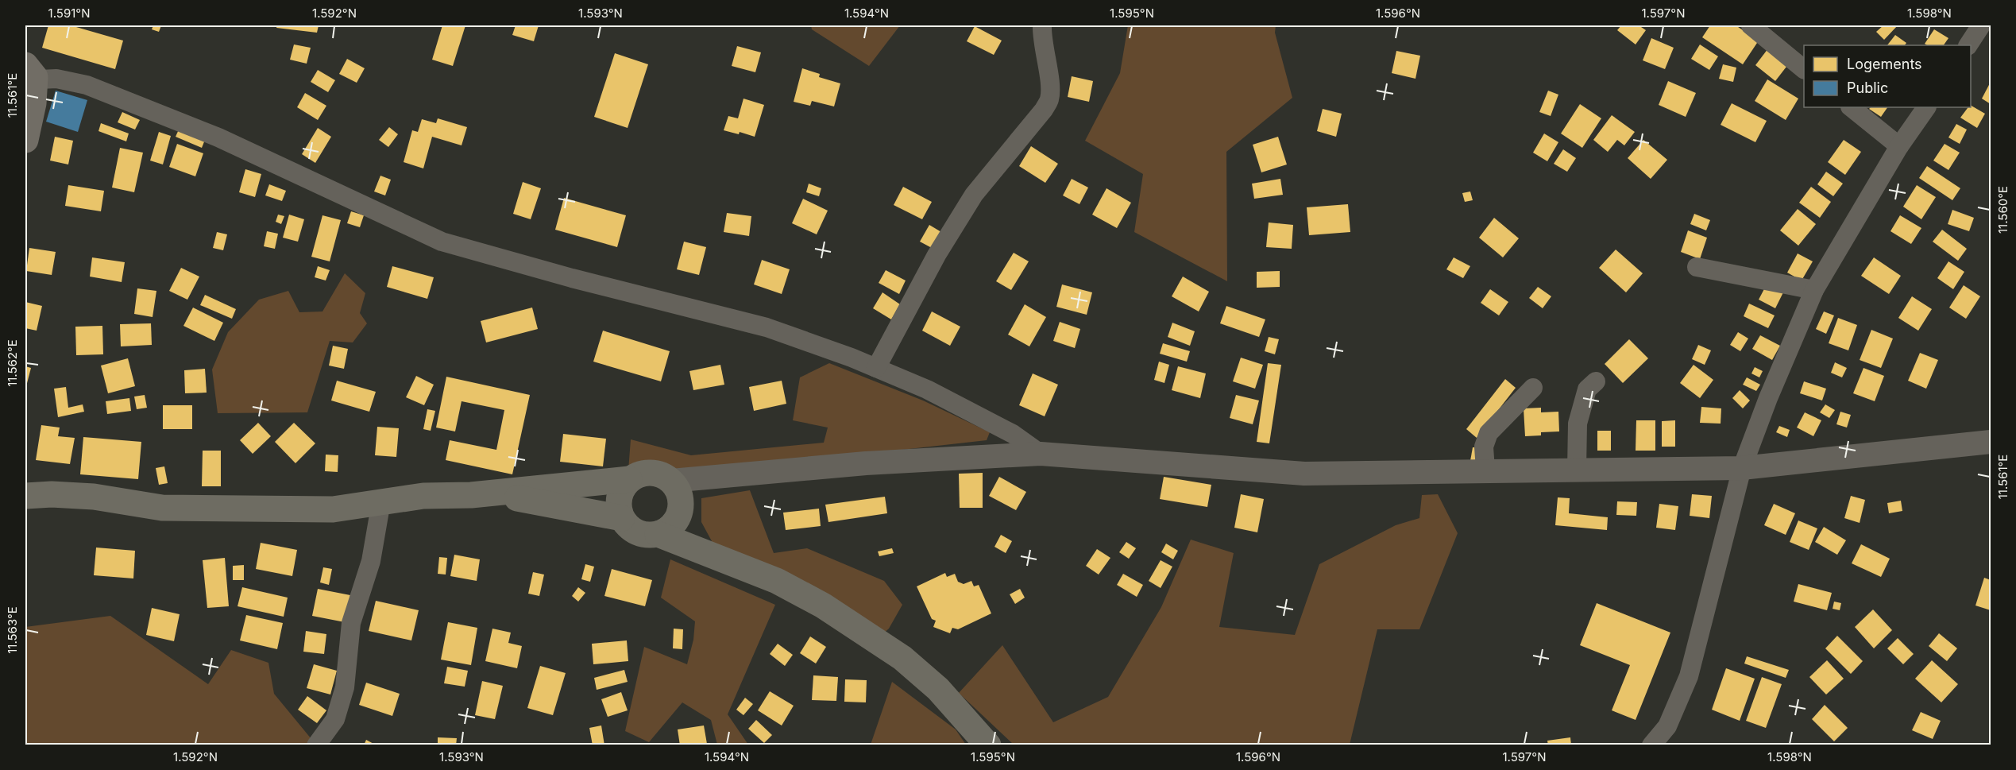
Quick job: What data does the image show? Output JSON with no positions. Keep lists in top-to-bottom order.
{
  "legend": ["Logements", "Public"],
  "coordinates": [
    "1.591°N",
    "1.592°N",
    "1.593°N",
    "1.594°N",
    "1.595°N",
    "1.596°N",
    "1.597°N",
    "1.598°N",
    "11.561°E",
    "11.560°E",
    "11.562°E",
    "11.563°E"
  ]
}
